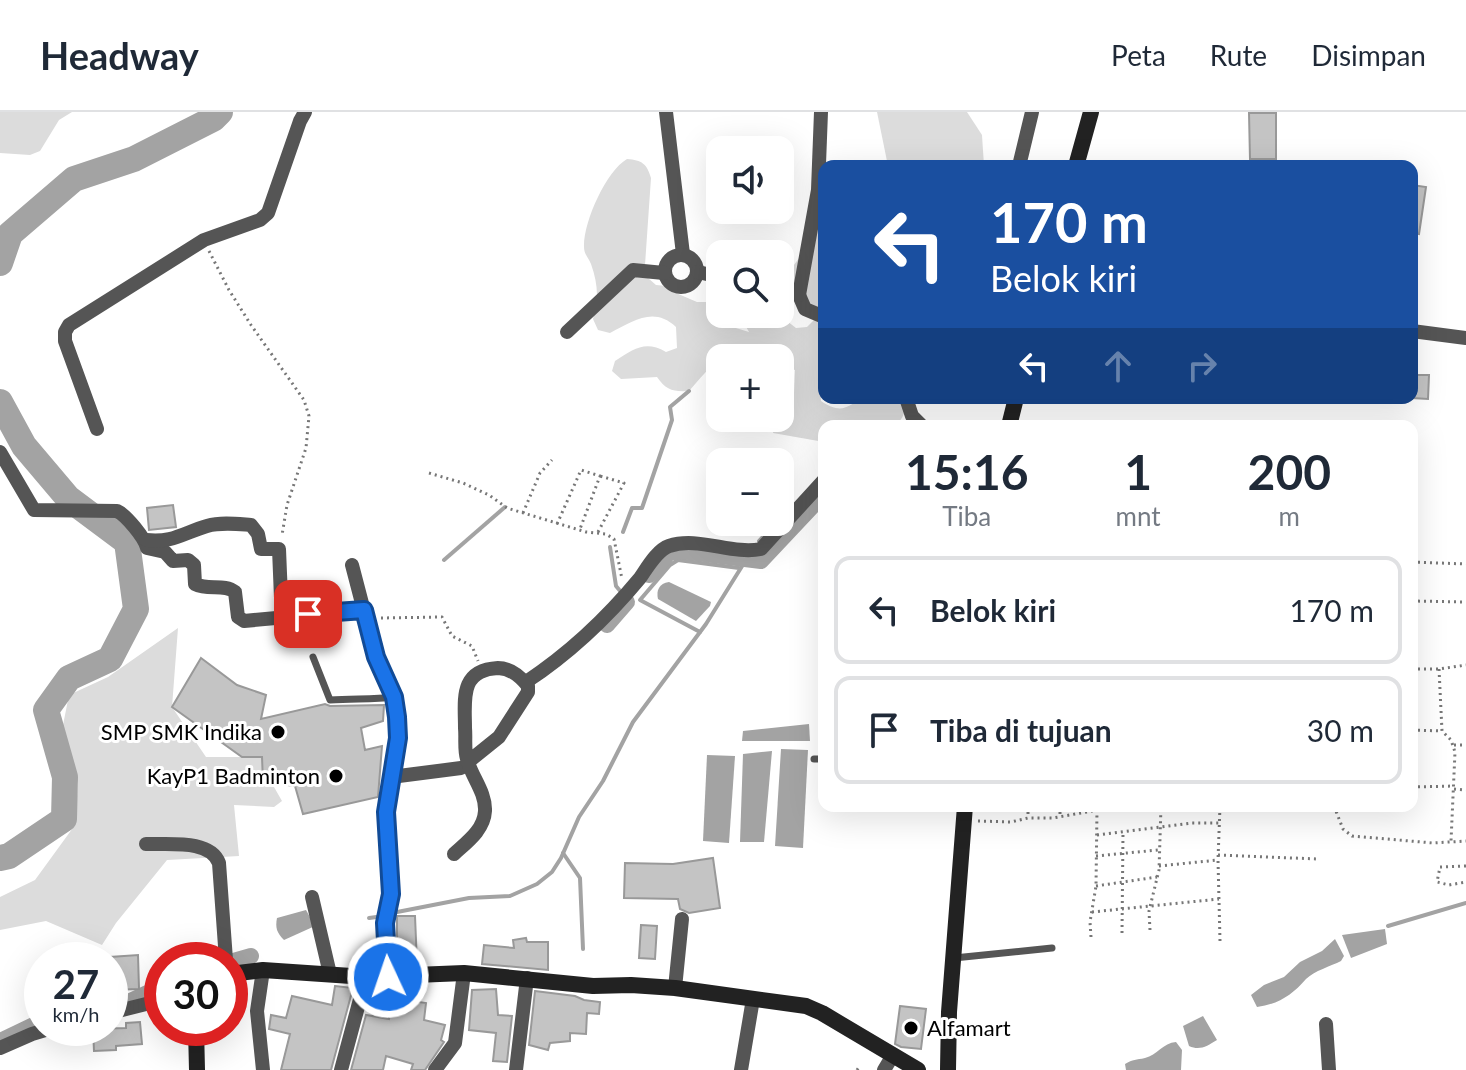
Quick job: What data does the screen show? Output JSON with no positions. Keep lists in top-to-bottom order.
{
  "places": ["SMP SMK Indika", "KayP1 Badminton", "Alfamart"],
  "page": {
    "header": "Headway",
    "nav": ["Peta", "Rute", "Disimpan"],
    "map_buttons": ["+", "−"],
    "turn": ["170 m", "Belok kiri"],
    "eta": [
      "15:16",
      "Tiba",
      "1",
      "mnt",
      "200",
      "m"
    ],
    "list": [
      {
        "name": "Belok kiri",
        "value": "170 m"
      },
      {
        "name": "Tiba di tujuan",
        "value": "30 m"
      }
    ],
    "speed": "27 km/h",
    "limit": "30"
  }
}
